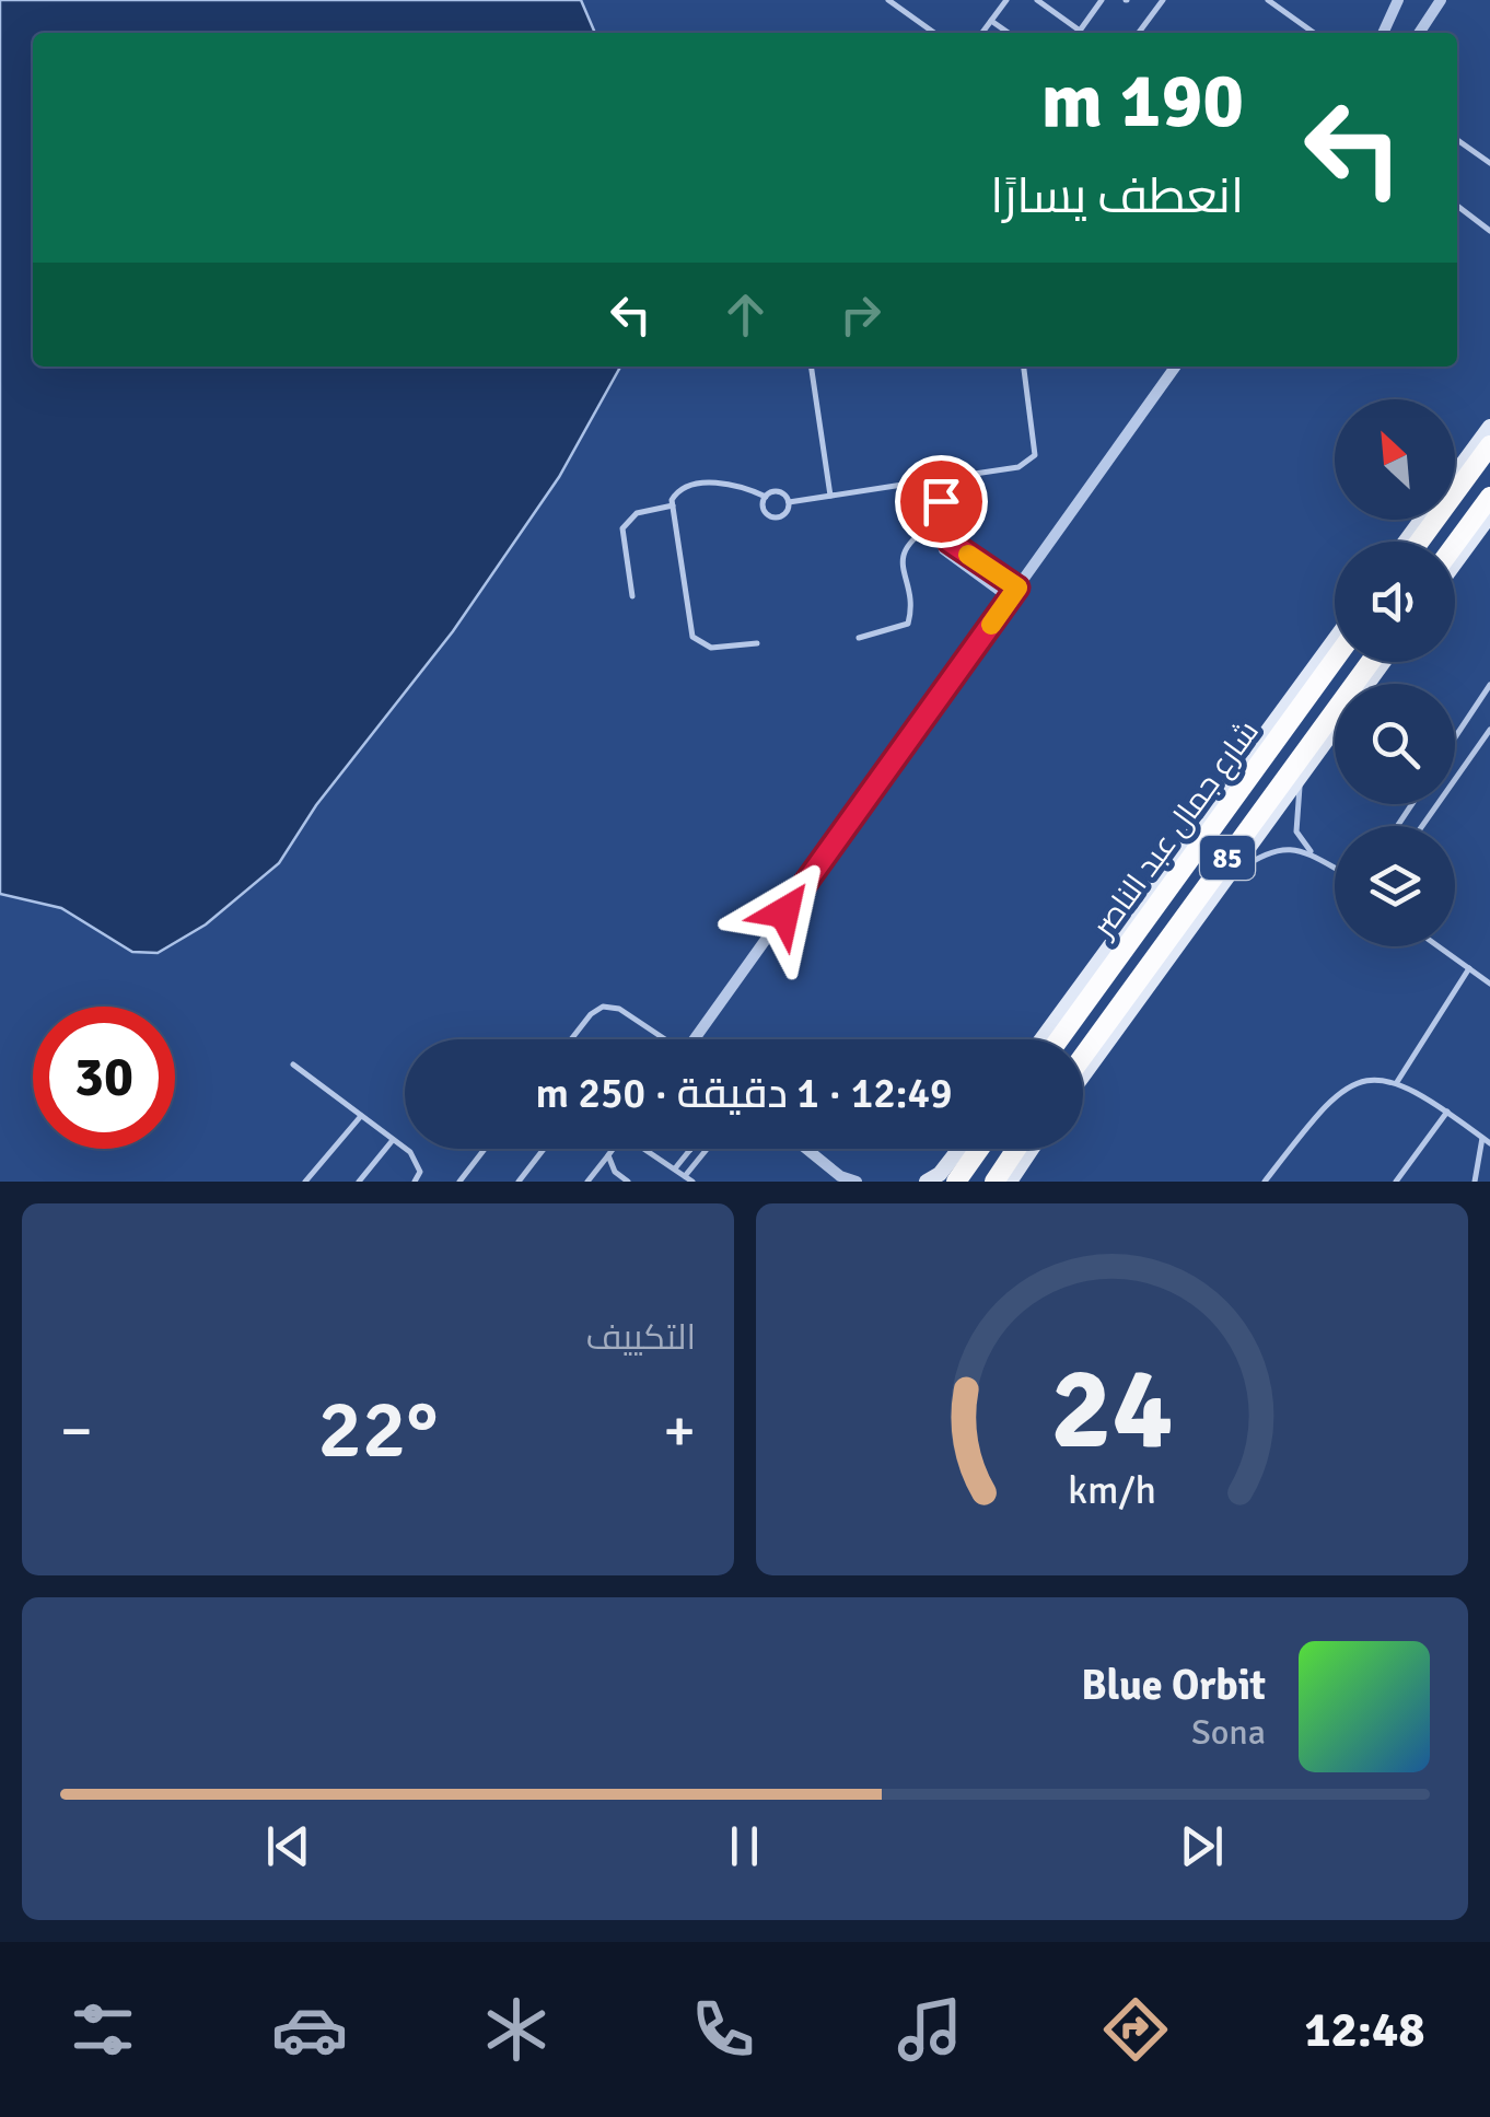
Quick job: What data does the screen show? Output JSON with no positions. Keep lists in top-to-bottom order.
{
  "streets": {
    "highway": ["شارع جمال عبد الناصر", "85"]
  },
  "north": "top left",
  "page": {
    "turn": ["190 m", "انعطف يسارًا"],
    "limit": "30",
    "trip": "12:49 · 1 دقيقة · 250 m",
    "tile": "التكييف",
    "heat": ["−", "22°", "+"],
    "song": ["Blue Orbit", "Sona"],
    "tabs": "12:48",
    "gauge": ["24", "km/h"]
  }
}
